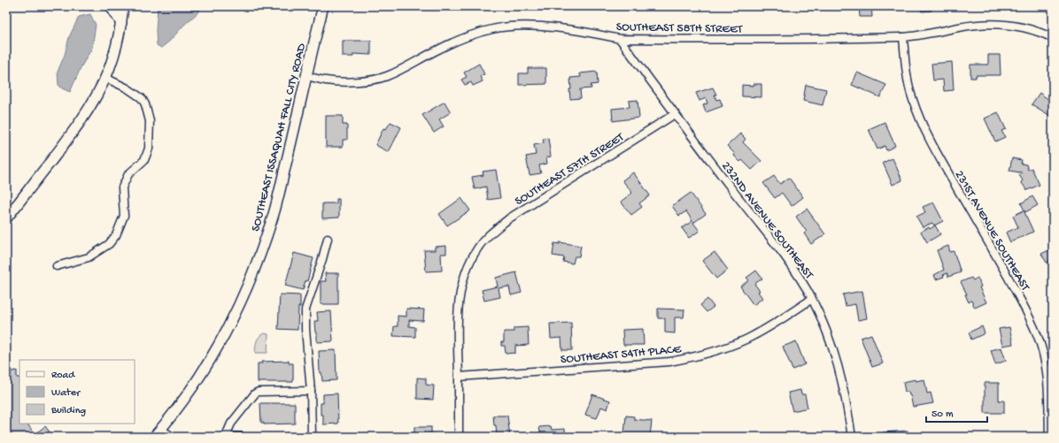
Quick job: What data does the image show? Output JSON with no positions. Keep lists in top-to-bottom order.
{
  "streets": {
    "main road": ["SOUTHEAST ISSAQUAH FALL CITY ROAD"],
    "street": [
      "SOUTHEAST 58TH STREET",
      "SOUTHEAST 57TH STREET",
      "232ND AVENUE SOUTHEAST",
      "231ST AVENUE SOUTHEAST",
      "SOUTHEAST 54TH PLACE"
    ]
  },
  "crossings": [
    ["SOUTHEAST 58TH STREET", "SOUTHEAST ISSAQUAH FALL CITY ROAD"],
    ["SOUTHEAST 58TH STREET", "232ND AVENUE SOUTHEAST"],
    ["SOUTHEAST 58TH STREET", "231ST AVENUE SOUTHEAST"],
    ["SOUTHEAST 57TH STREET", "232ND AVENUE SOUTHEAST"],
    ["SOUTHEAST 57TH STREET", "SOUTHEAST 54TH PLACE"],
    ["232ND AVENUE SOUTHEAST", "SOUTHEAST 54TH PLACE"]
  ],
  "legend": ["Road", "Water", "Building"],
  "scale_bar": "50 m"
}
